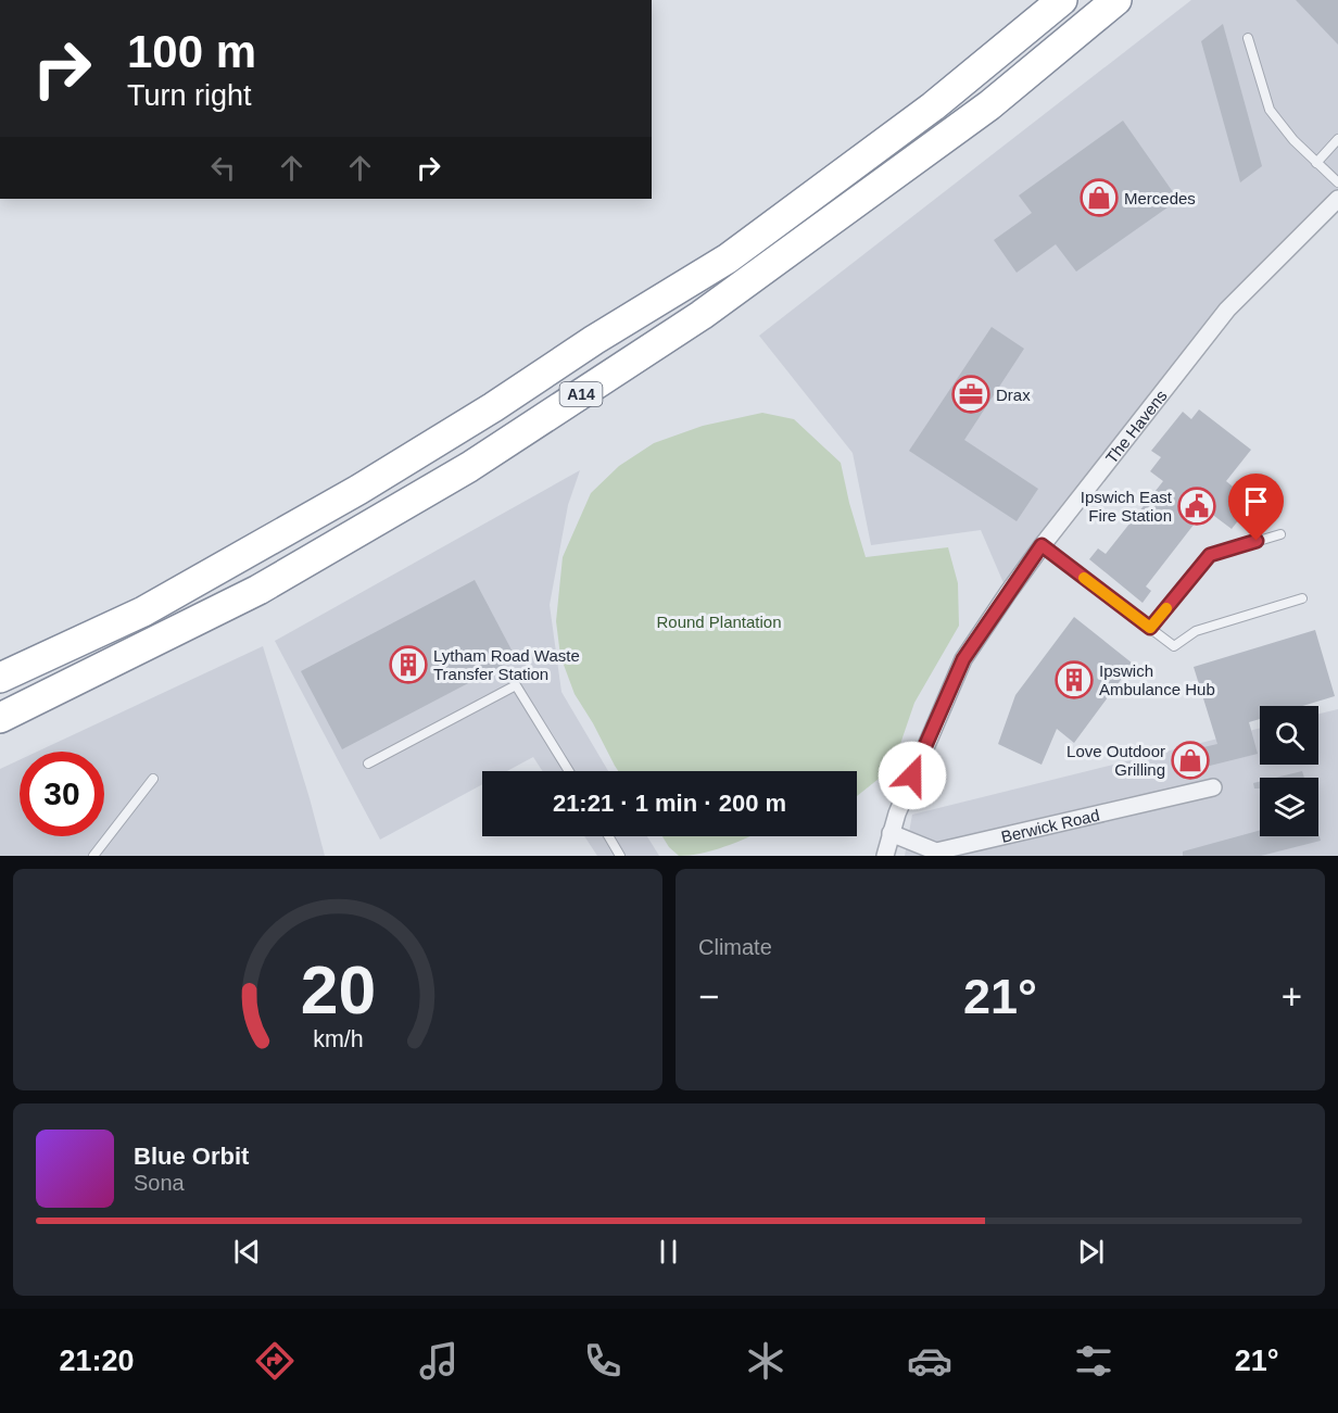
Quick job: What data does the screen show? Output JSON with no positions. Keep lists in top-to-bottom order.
{
  "streets": {
    "highway": ["A14"],
    "street": ["The Havens", "Berwick Road"]
  },
  "crossings": [
    ["The Havens", "Berwick Road"]
  ],
  "parks": ["Round Plantation"],
  "places": {
    "shop": ["Mercedes", "Love Outdoor Grilling"],
    "office": ["Drax"],
    "public building": ["Ipswich East Fire Station"],
    "building": ["Lytham Road Waste Transfer Station", "Ipswich Ambulance Hub"]
  },
  "page": {
    "turn": ["100 m", "Turn right"],
    "limit": "30",
    "trip": "21:21 · 1 min · 200 m",
    "tile": "Climate",
    "heat": ["−", "21°", "+"],
    "song": ["Blue Orbit", "Sona"],
    "tabs": ["21:20", "21°"],
    "gauge": ["20", "km/h"]
  }
}
